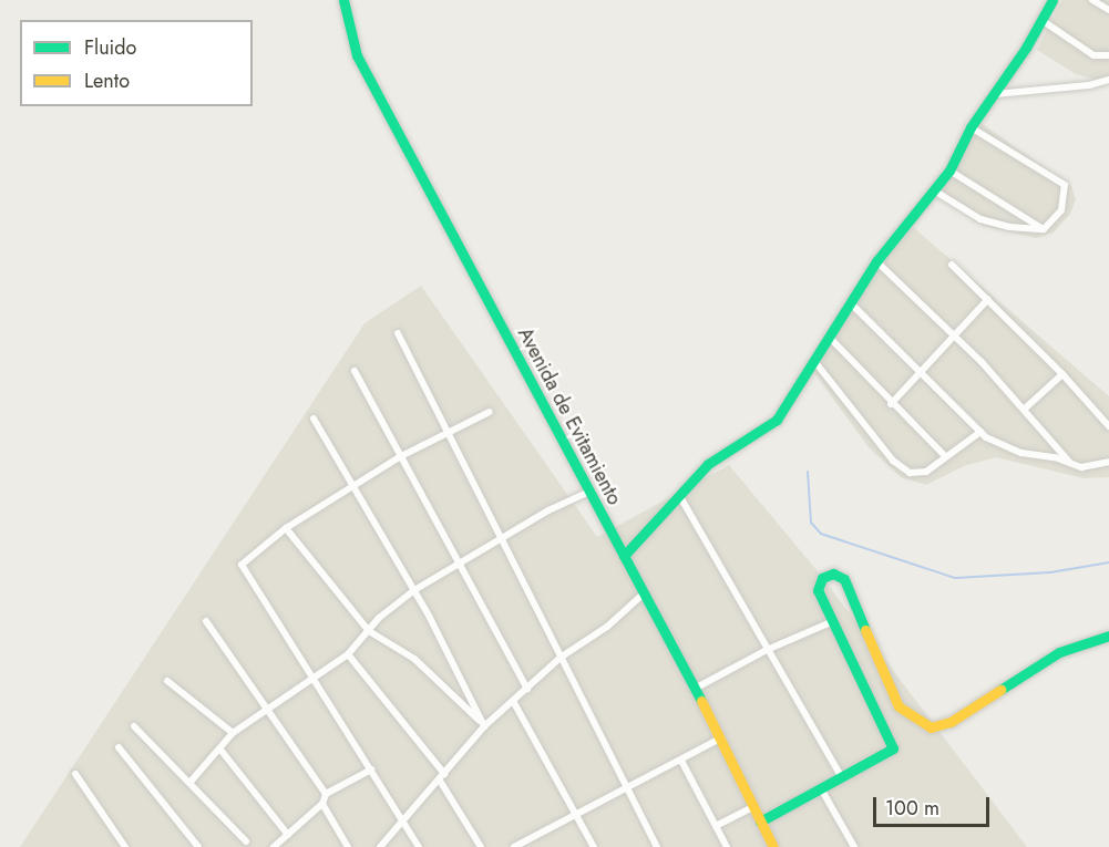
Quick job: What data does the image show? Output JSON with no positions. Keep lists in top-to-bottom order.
{
  "streets": {
    "street": ["Avenida de Evitamiento"]
  },
  "legend": ["Fluido", "Lento"],
  "scale_bar": "100 m"
}
